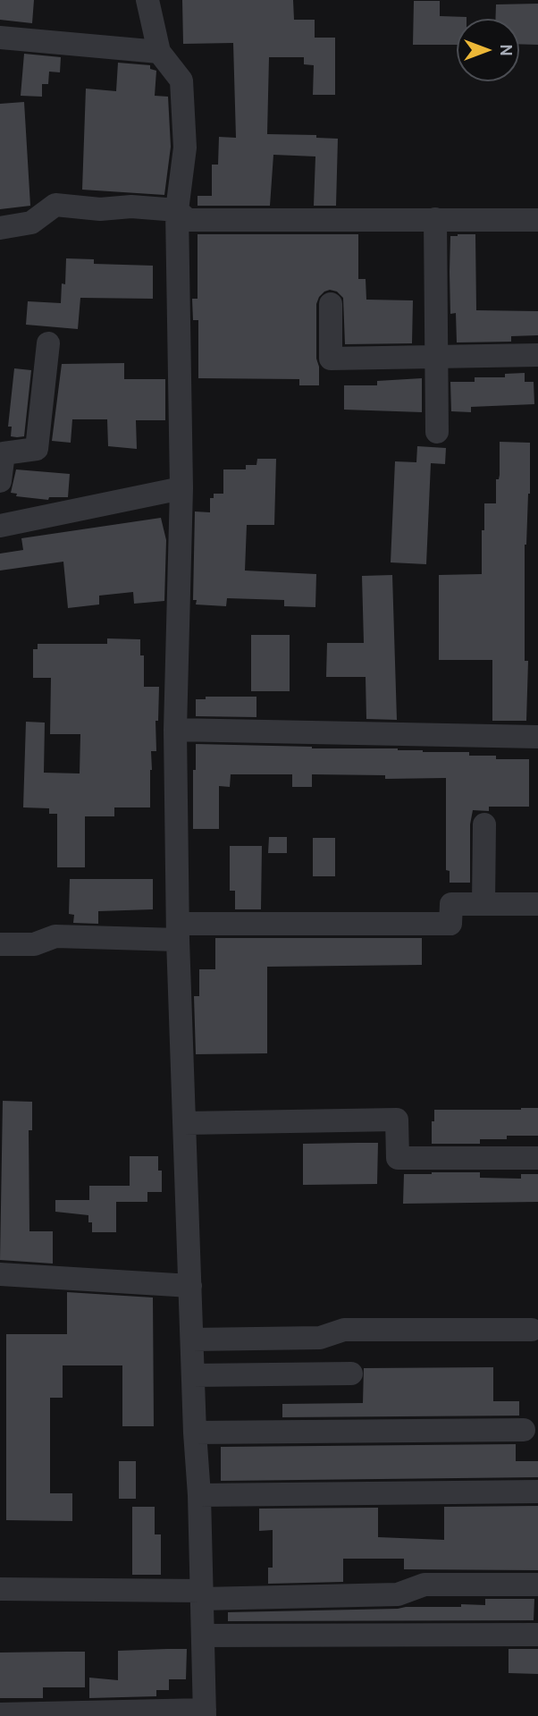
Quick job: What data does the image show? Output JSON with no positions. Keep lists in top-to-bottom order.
{
  "north": "right"
}
